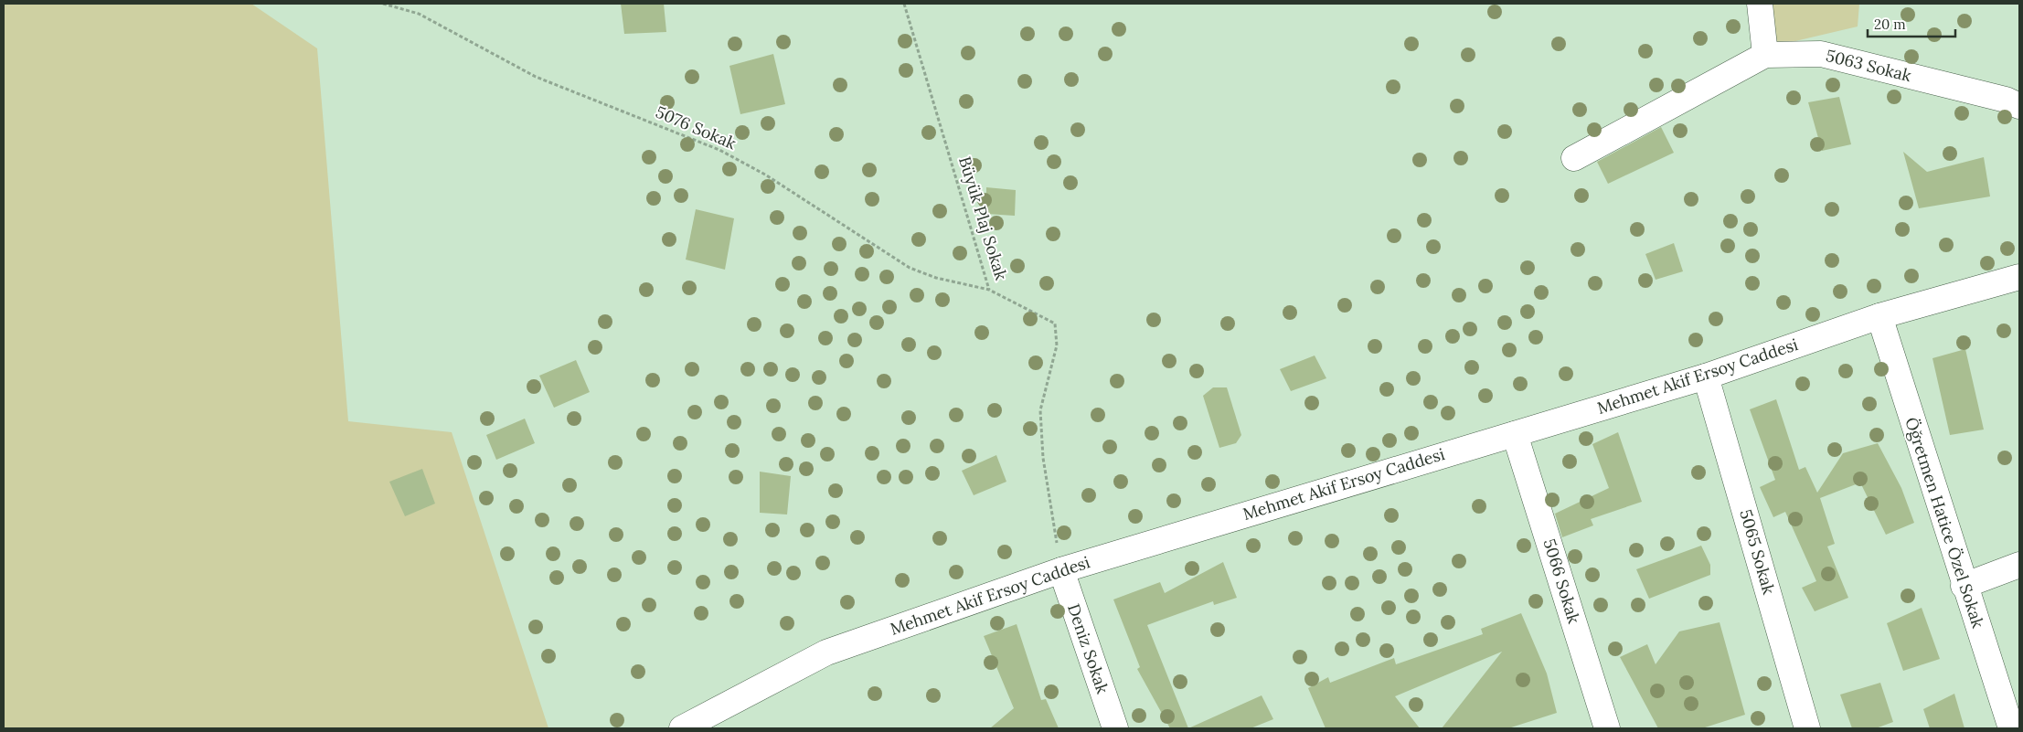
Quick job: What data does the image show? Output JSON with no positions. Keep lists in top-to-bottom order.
{
  "streets": {
    "street": [
      "5063 Sokak",
      "Mehmet Akif Ersoy Caddesi",
      "Öğretmen Hatice Özel Sokak",
      "5065 Sokak",
      "5066 Sokak",
      "Deniz Sokak"
    ],
    "path": ["5076 Sokak", "Büyük Plaj Sokak"]
  },
  "crossings": [
    ["5076 Sokak", "Büyük Plaj Sokak"],
    ["Büyük Plaj Sokak", "Mehmet Akif Ersoy Caddesi"],
    ["Büyük Plaj Sokak", "Deniz Sokak"],
    ["Mehmet Akif Ersoy Caddesi", "Öğretmen Hatice Özel Sokak"],
    ["Mehmet Akif Ersoy Caddesi", "5065 Sokak"],
    ["Mehmet Akif Ersoy Caddesi", "5066 Sokak"],
    ["Mehmet Akif Ersoy Caddesi", "Deniz Sokak"]
  ],
  "scale_bar": "20 m"
}
